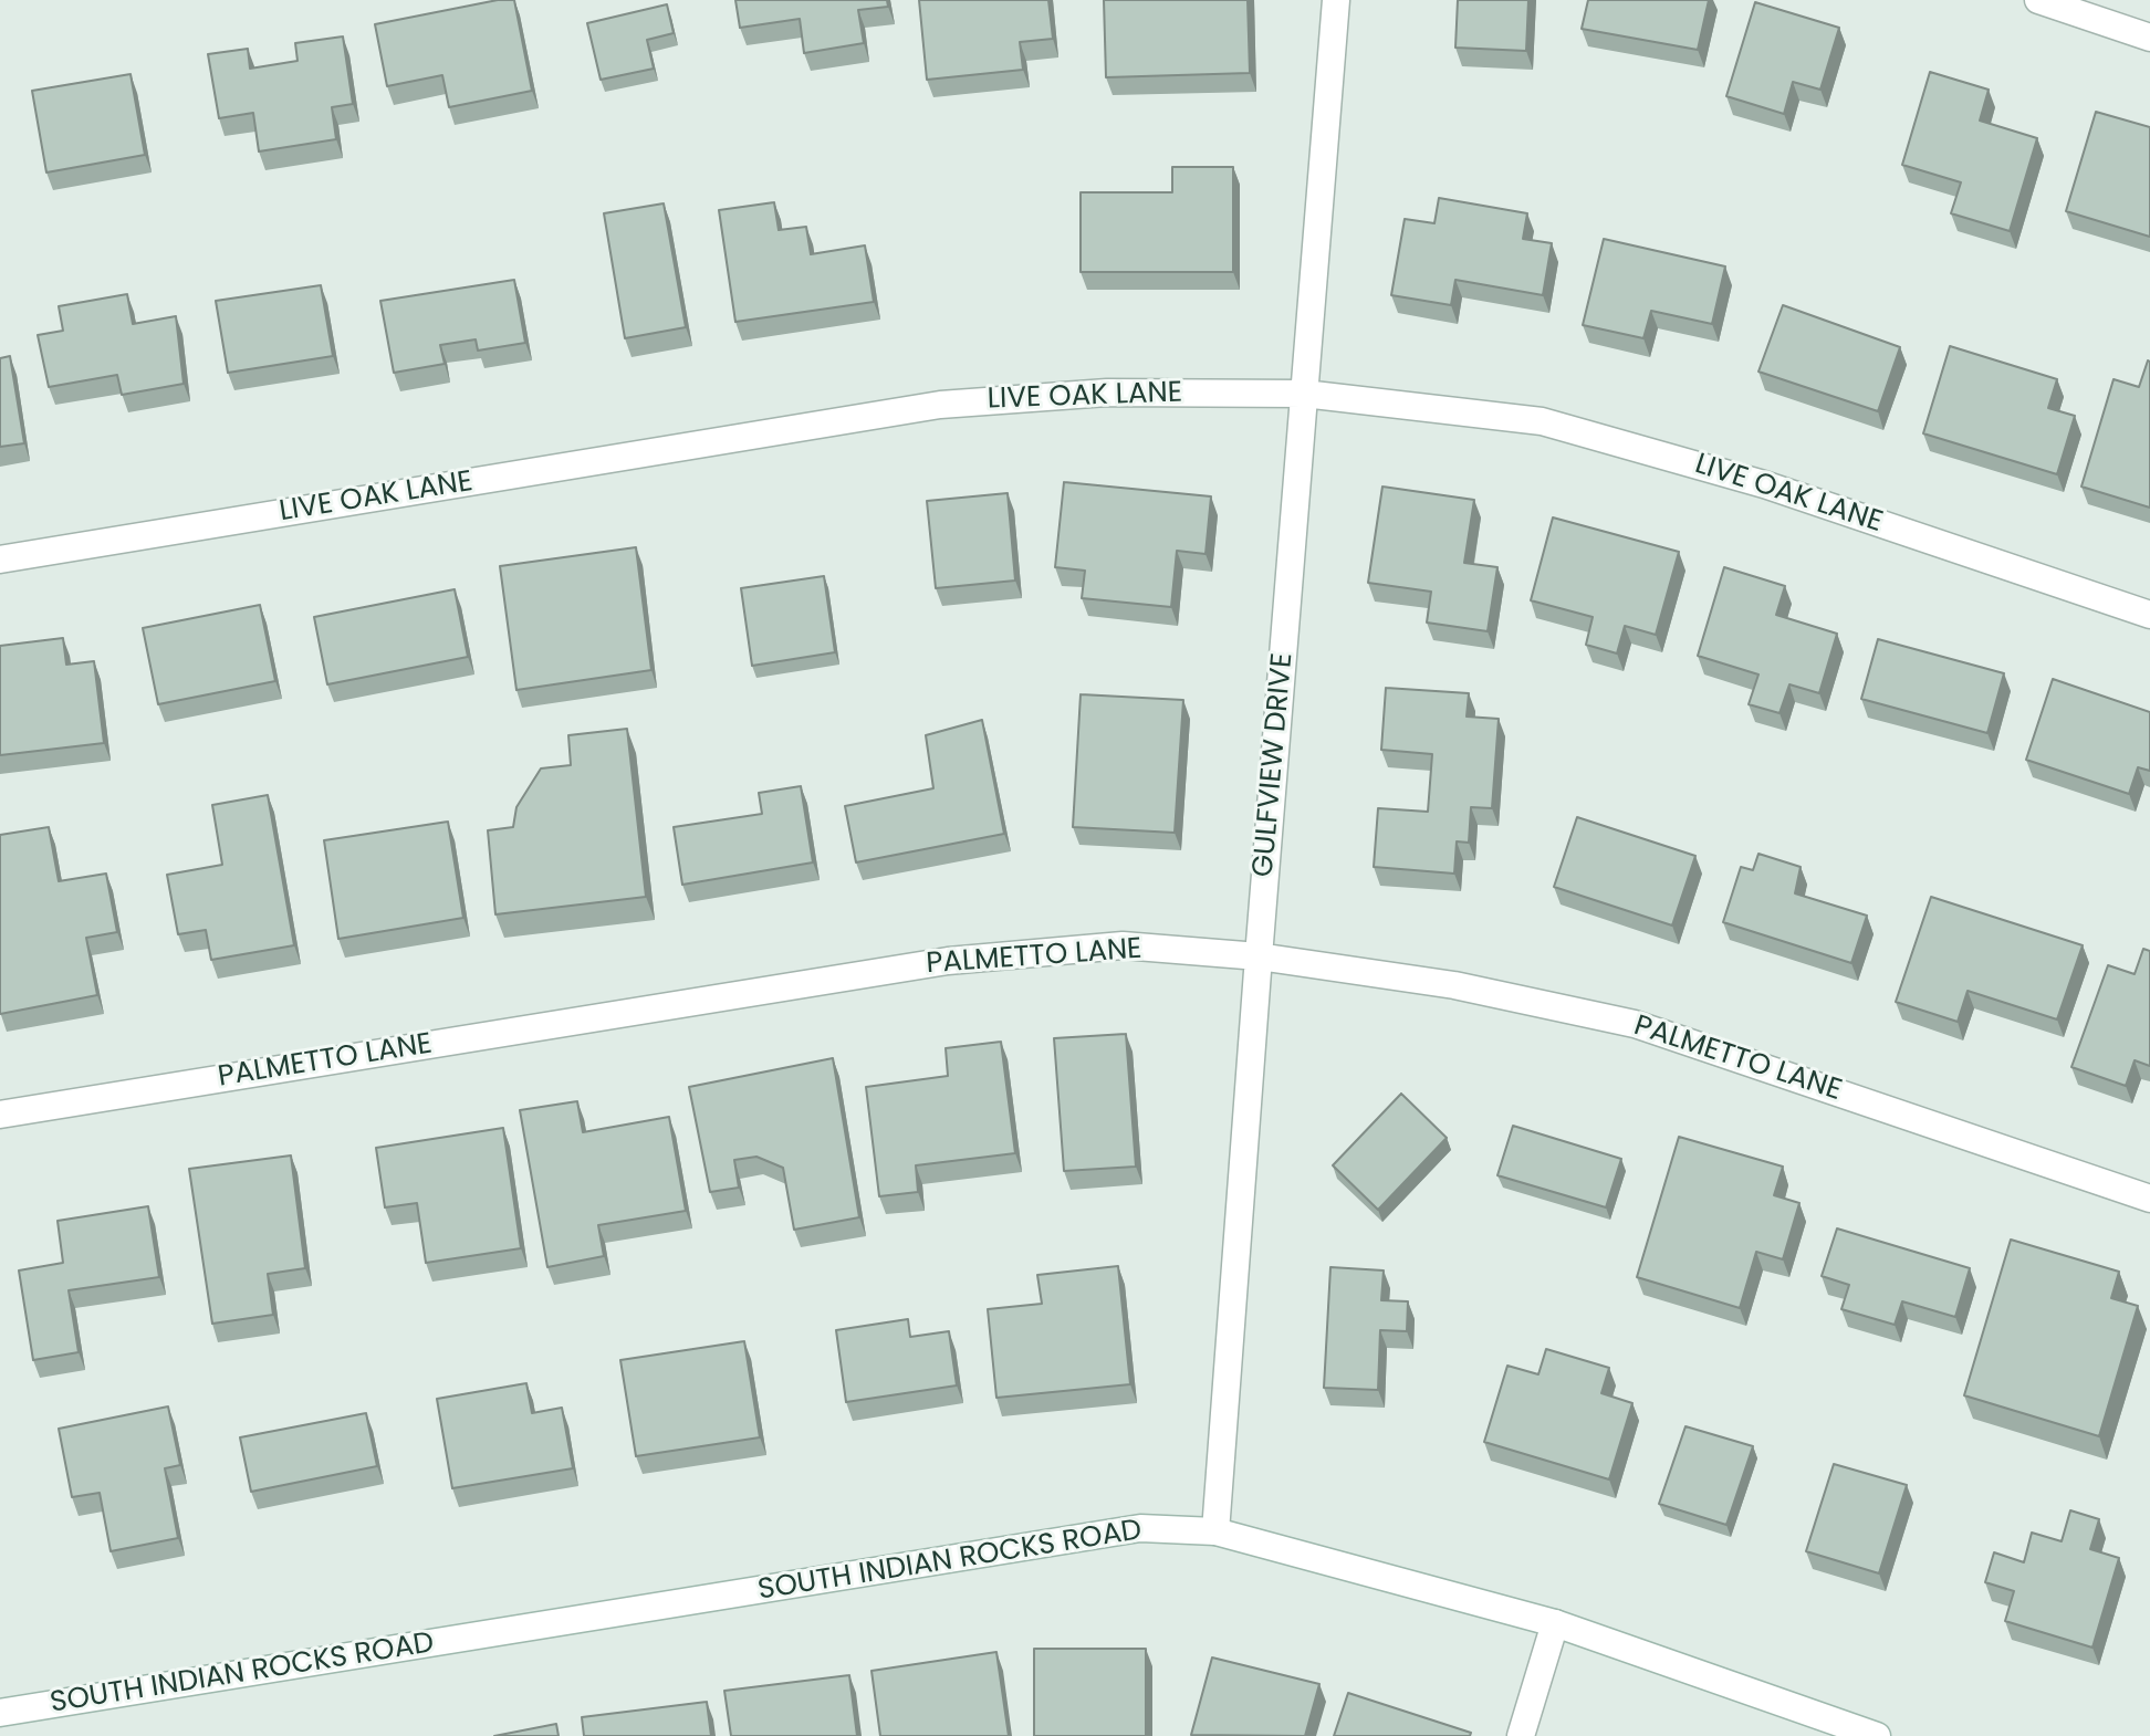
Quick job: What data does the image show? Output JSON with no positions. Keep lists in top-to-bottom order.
{
  "streets": {
    "street": [
      "LIVE OAK LANE",
      "GULFVIEW DRIVE",
      "PALMETTO LANE",
      "SOUTH INDIAN ROCKS ROAD"
    ]
  },
  "crossings": [
    ["LIVE OAK LANE", "GULFVIEW DRIVE"],
    ["GULFVIEW DRIVE", "PALMETTO LANE"],
    ["GULFVIEW DRIVE", "SOUTH INDIAN ROCKS ROAD"]
  ]
}
